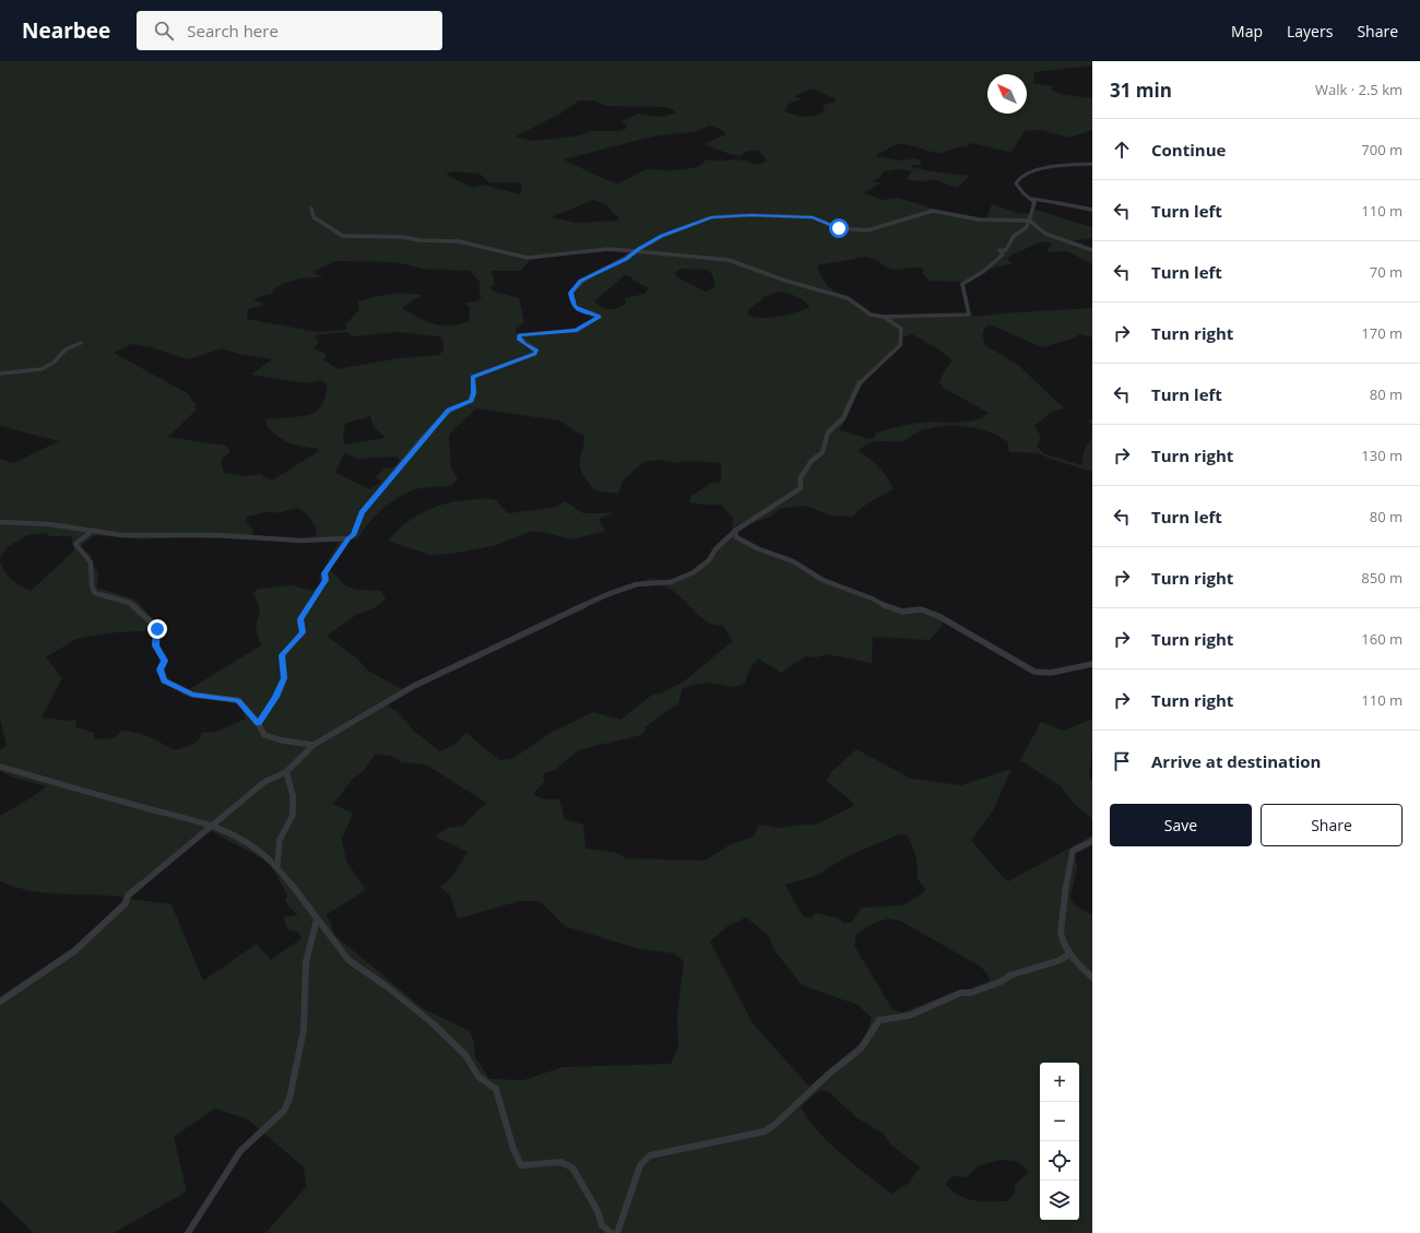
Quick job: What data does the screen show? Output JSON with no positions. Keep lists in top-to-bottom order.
{
  "north": "top left",
  "page": {
    "header": "Nearbee",
    "search": "Search here",
    "nav": ["Map", "Layers", "Share"],
    "heading": ["31 min", "Walk · 2.5 km"],
    "list": [
      ["Continue", "700 m"],
      ["Turn left", "110 m"],
      ["Turn left", "70 m"],
      ["Turn right", "170 m"],
      ["Turn left", "80 m"],
      ["Turn right", "130 m"],
      ["Turn left", "80 m"],
      ["Turn right", "850 m"],
      ["Turn right", "160 m"],
      ["Turn right", "110 m"],
      "Arrive at destination"
    ],
    "buttons": ["Save", "Share"],
    "map_buttons": ["+", "−"]
  }
}
